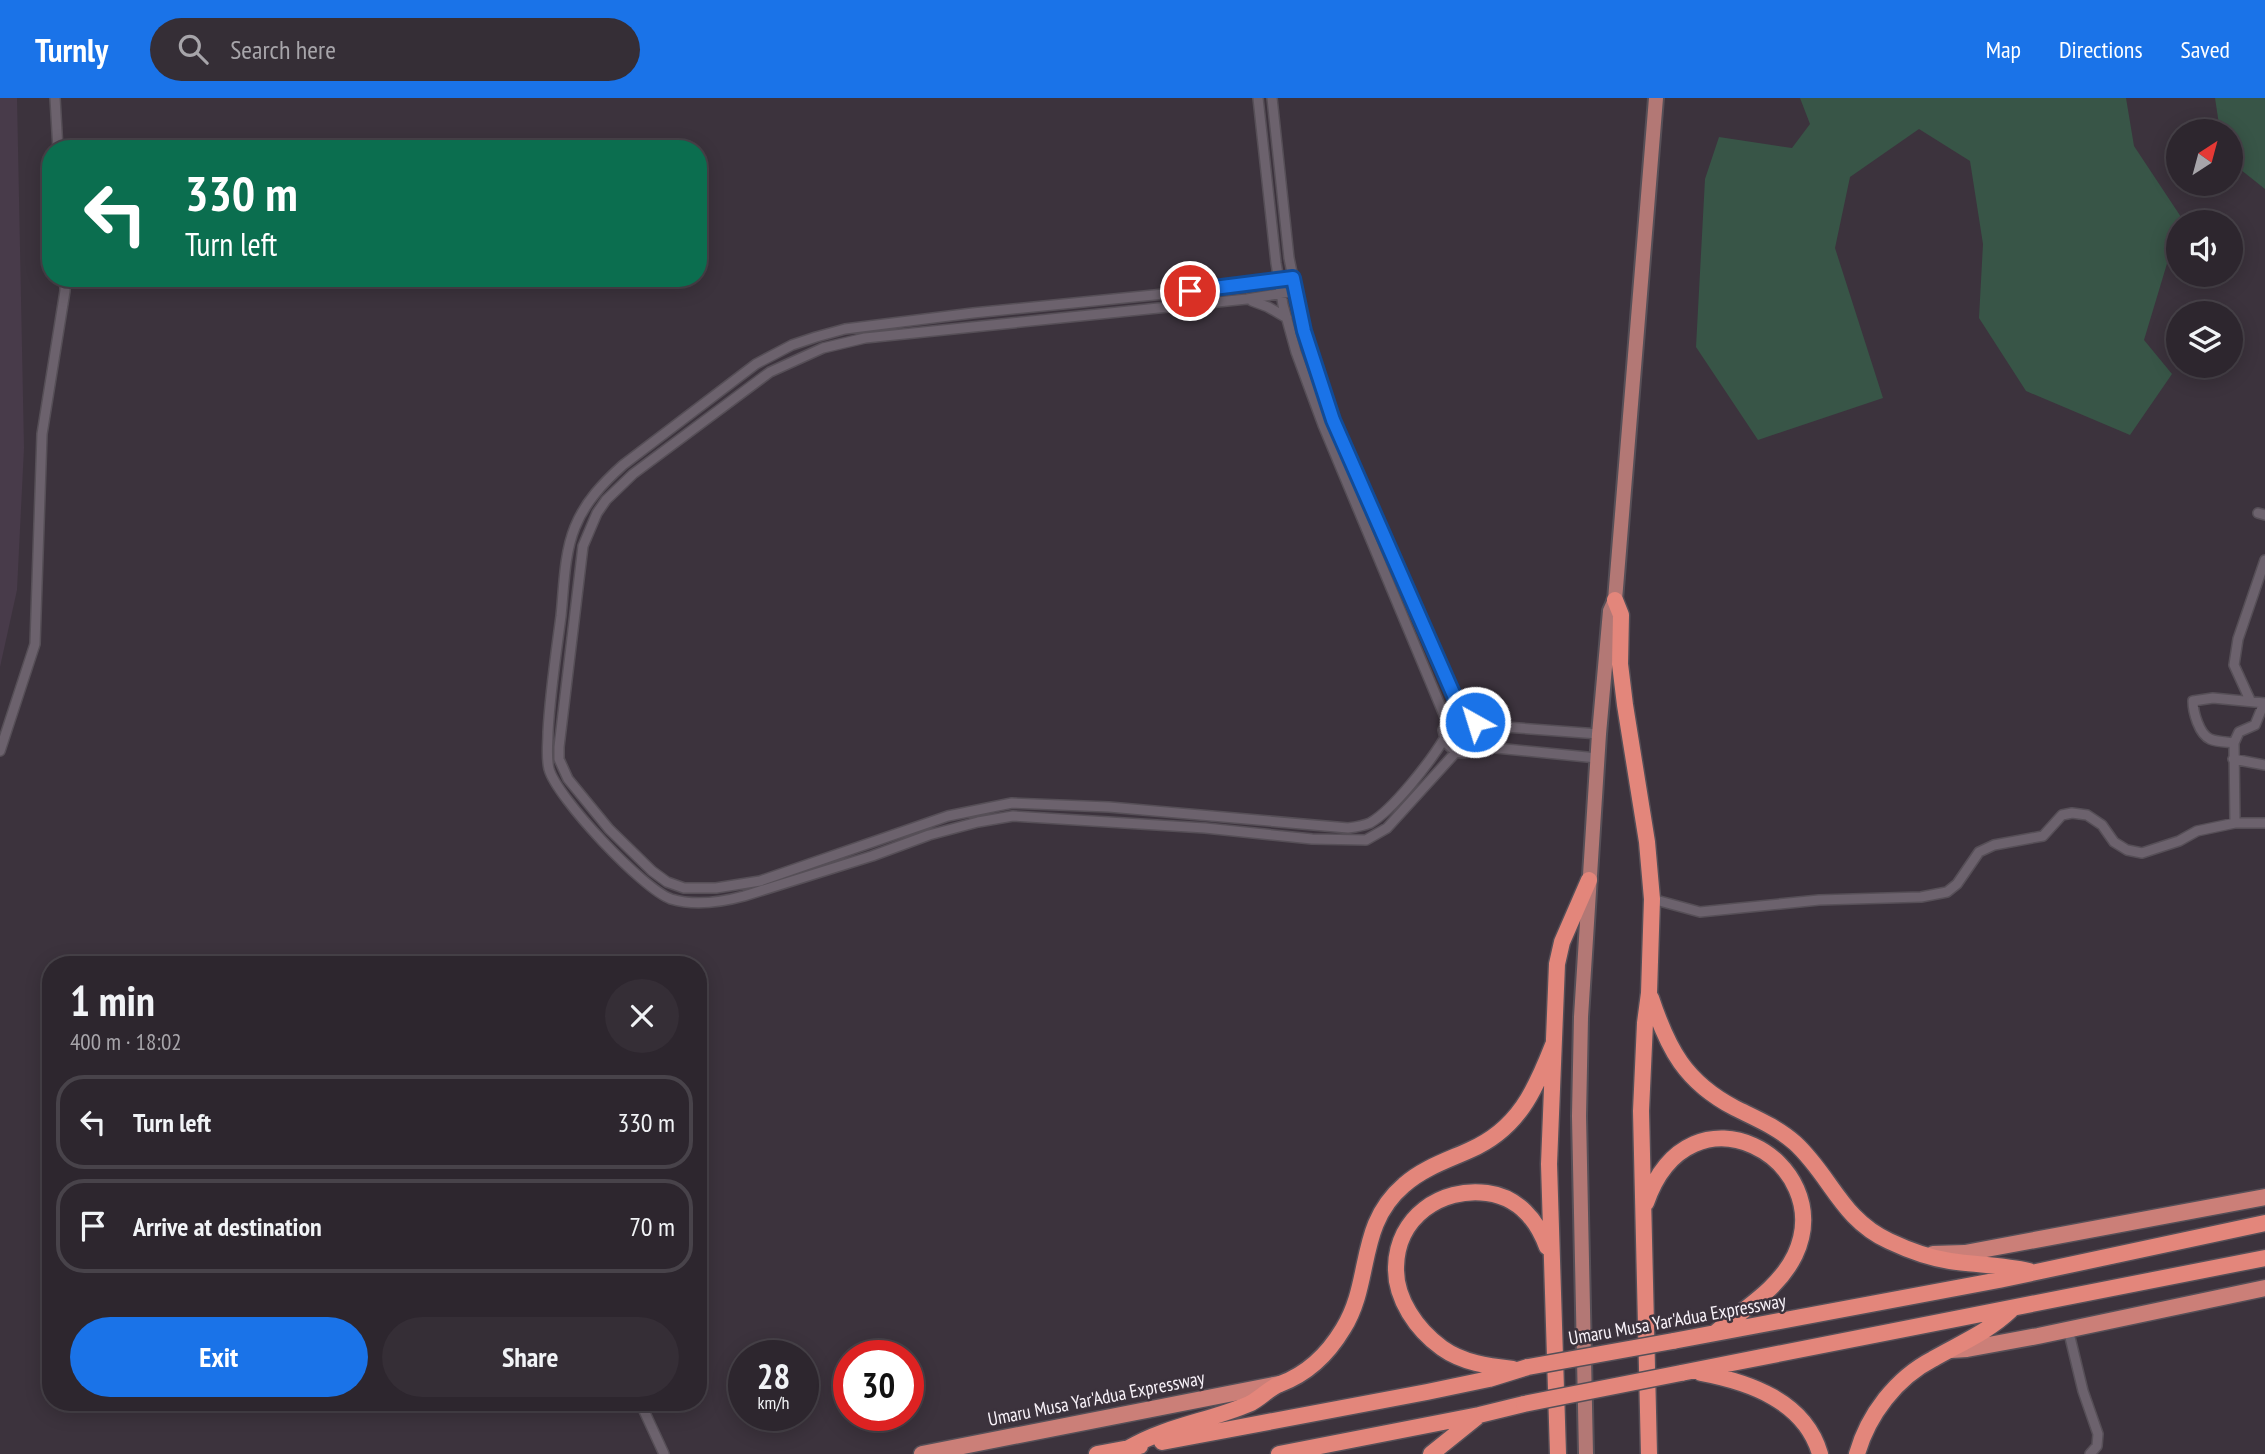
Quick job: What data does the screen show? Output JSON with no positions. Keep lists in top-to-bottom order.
{
  "streets": {
    "highway": ["Umaru Musa Yar'Adua Expressway"]
  },
  "north": "top right",
  "page": {
    "header": "Turnly",
    "search": "Search here",
    "nav": ["Map", "Directions", "Saved"],
    "turn": ["330 m", "Turn left"],
    "heading": ["1 min", "400 m · 18:02"],
    "list": [
      {
        "name": "Turn left",
        "value": "330 m"
      },
      {
        "name": "Arrive at destination",
        "value": "70 m"
      }
    ],
    "buttons": ["Exit", "Share"],
    "speed": "28 km/h",
    "limit": "30"
  }
}
